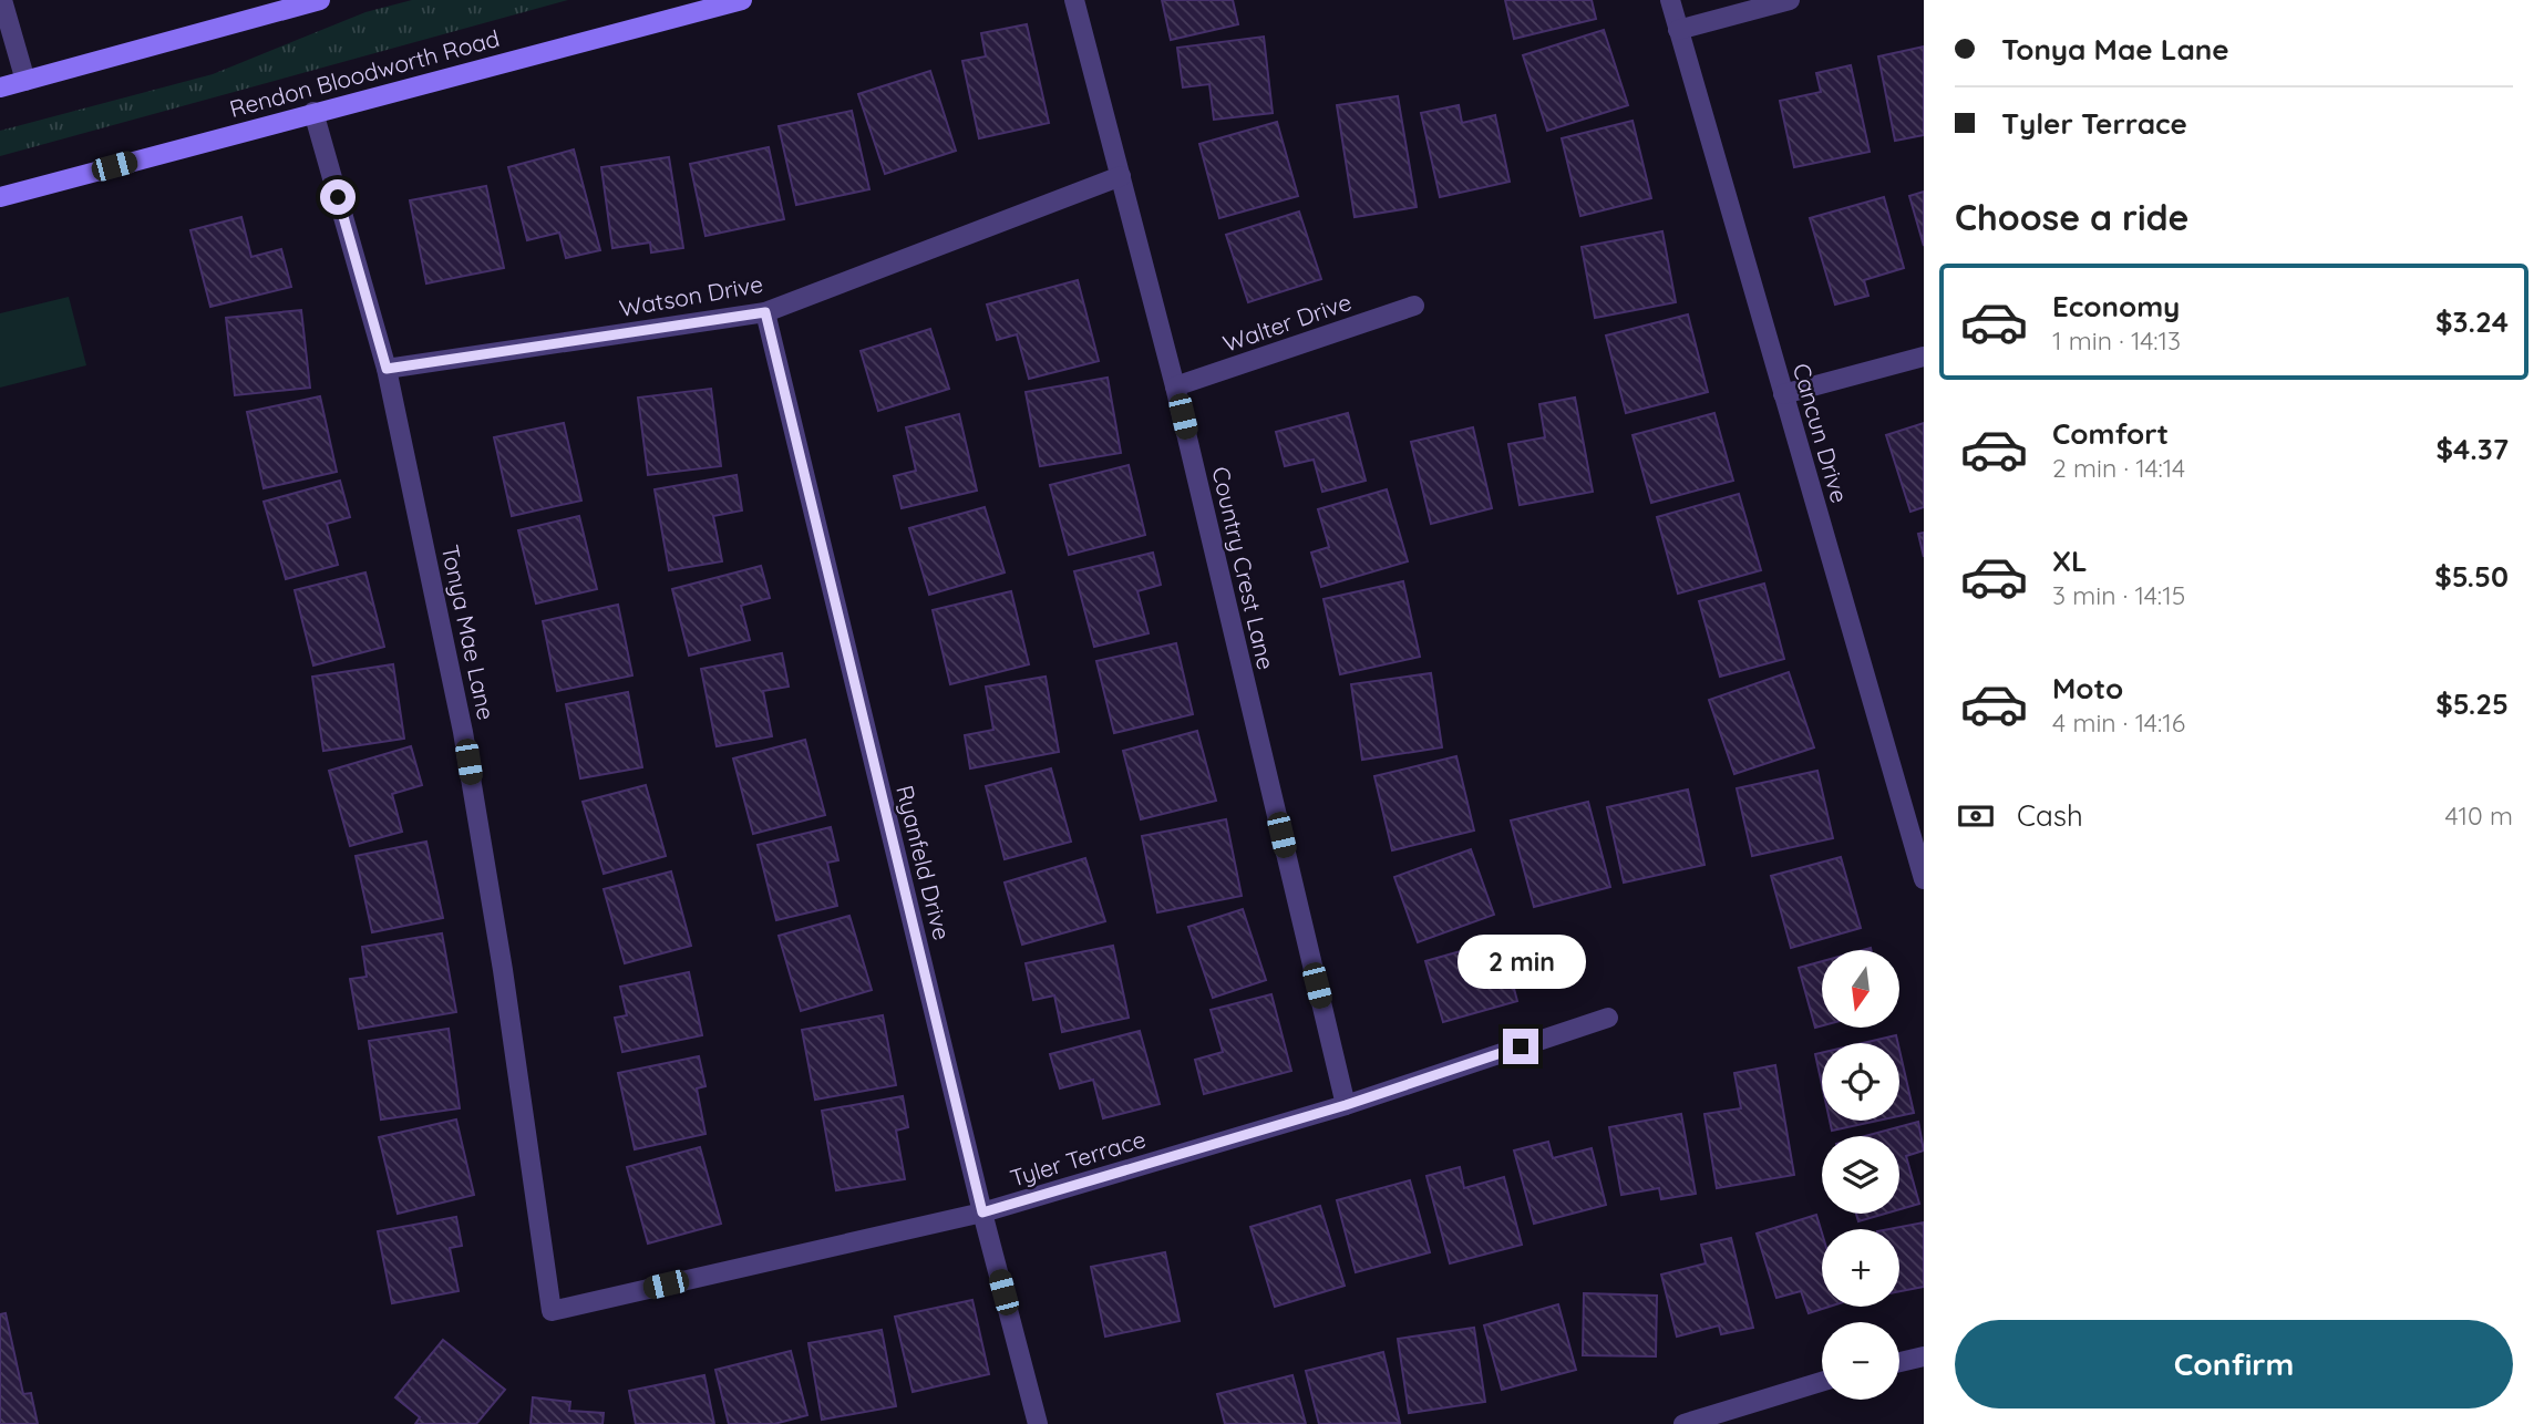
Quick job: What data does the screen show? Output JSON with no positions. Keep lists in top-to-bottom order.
{
  "streets": {
    "main road": ["Rendon Bloodworth Road"],
    "street": [
      "Watson Drive",
      "Walter Drive",
      "Cancun Drive",
      "Country Crest Lane",
      "Tonya Mae Lane",
      "Ryanfeld Drive",
      "Tyler Terrace"
    ]
  },
  "crossings": [
    ["Rendon Bloodworth Road", "Tonya Mae Lane"],
    ["Watson Drive", "Country Crest Lane"],
    ["Watson Drive", "Tonya Mae Lane"],
    ["Watson Drive", "Ryanfeld Drive"],
    ["Walter Drive", "Country Crest Lane"],
    ["Country Crest Lane", "Tyler Terrace"],
    ["Tonya Mae Lane", "Tyler Terrace"],
    ["Ryanfeld Drive", "Tyler Terrace"]
  ],
  "north": "bottom",
  "page": {
    "banner": ["Tonya Mae Lane", "Tyler Terrace"],
    "heading": "Choose a ride",
    "list": [
      {
        "name": "Economy",
        "note": "1 min · 14:13",
        "value": "$3.24"
      },
      {
        "name": "Comfort",
        "note": "2 min · 14:14",
        "value": "$4.37"
      },
      {
        "name": "XL",
        "note": "3 min · 14:15",
        "value": "$5.50"
      },
      {
        "name": "Moto",
        "note": "4 min · 14:16",
        "value": "$5.25"
      }
    ],
    "pay": ["Cash", "410 m"],
    "bubble": "2 min",
    "map_buttons": ["+", "−"],
    "buttons": "Confirm"
  }
}
